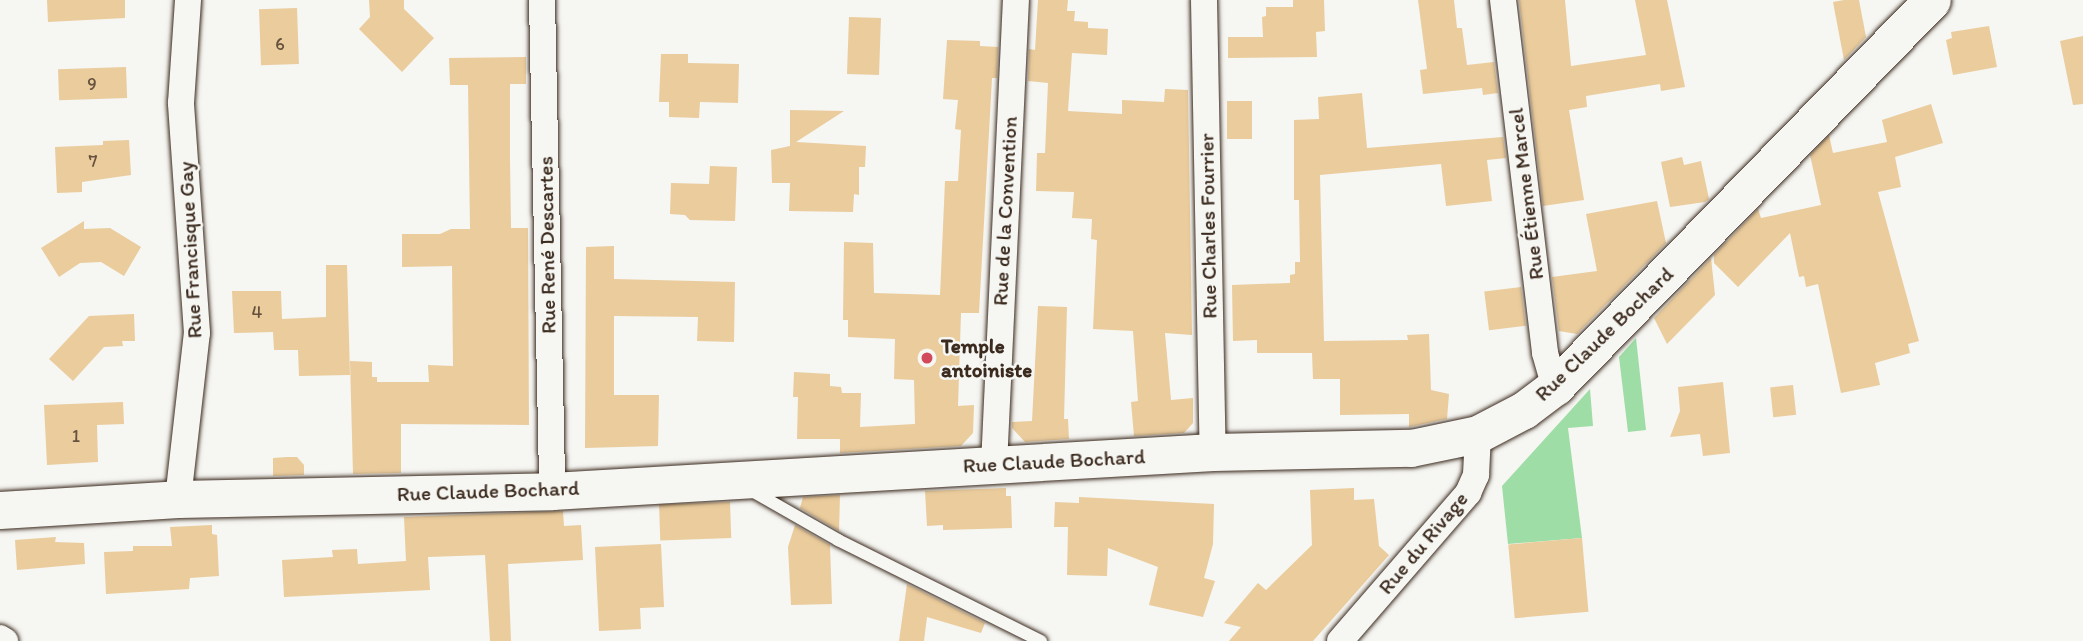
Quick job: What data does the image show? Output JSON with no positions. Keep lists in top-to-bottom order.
{
  "streets": {
    "main road": ["Rue Claude Bochard"],
    "street": [
      "Rue Étienne Marcel",
      "Rue de la Convention",
      "Rue Charles Fourrier",
      "Rue René Descartes",
      "Rue Francisque Gay",
      "Rue du Rivage"
    ]
  },
  "crossings": [
    ["Rue Étienne Marcel", "Rue Claude Bochard"],
    ["Rue de la Convention", "Rue Claude Bochard"],
    ["Rue Charles Fourrier", "Rue Claude Bochard"],
    ["Rue René Descartes", "Rue Claude Bochard"],
    ["Rue Francisque Gay", "Rue Claude Bochard"],
    ["Rue Claude Bochard", "Rue du Rivage"]
  ],
  "places": ["Temple antoiniste"],
  "house_numbers": [
    "6",
    "9",
    "7",
    "4",
    "1"
  ]
}
